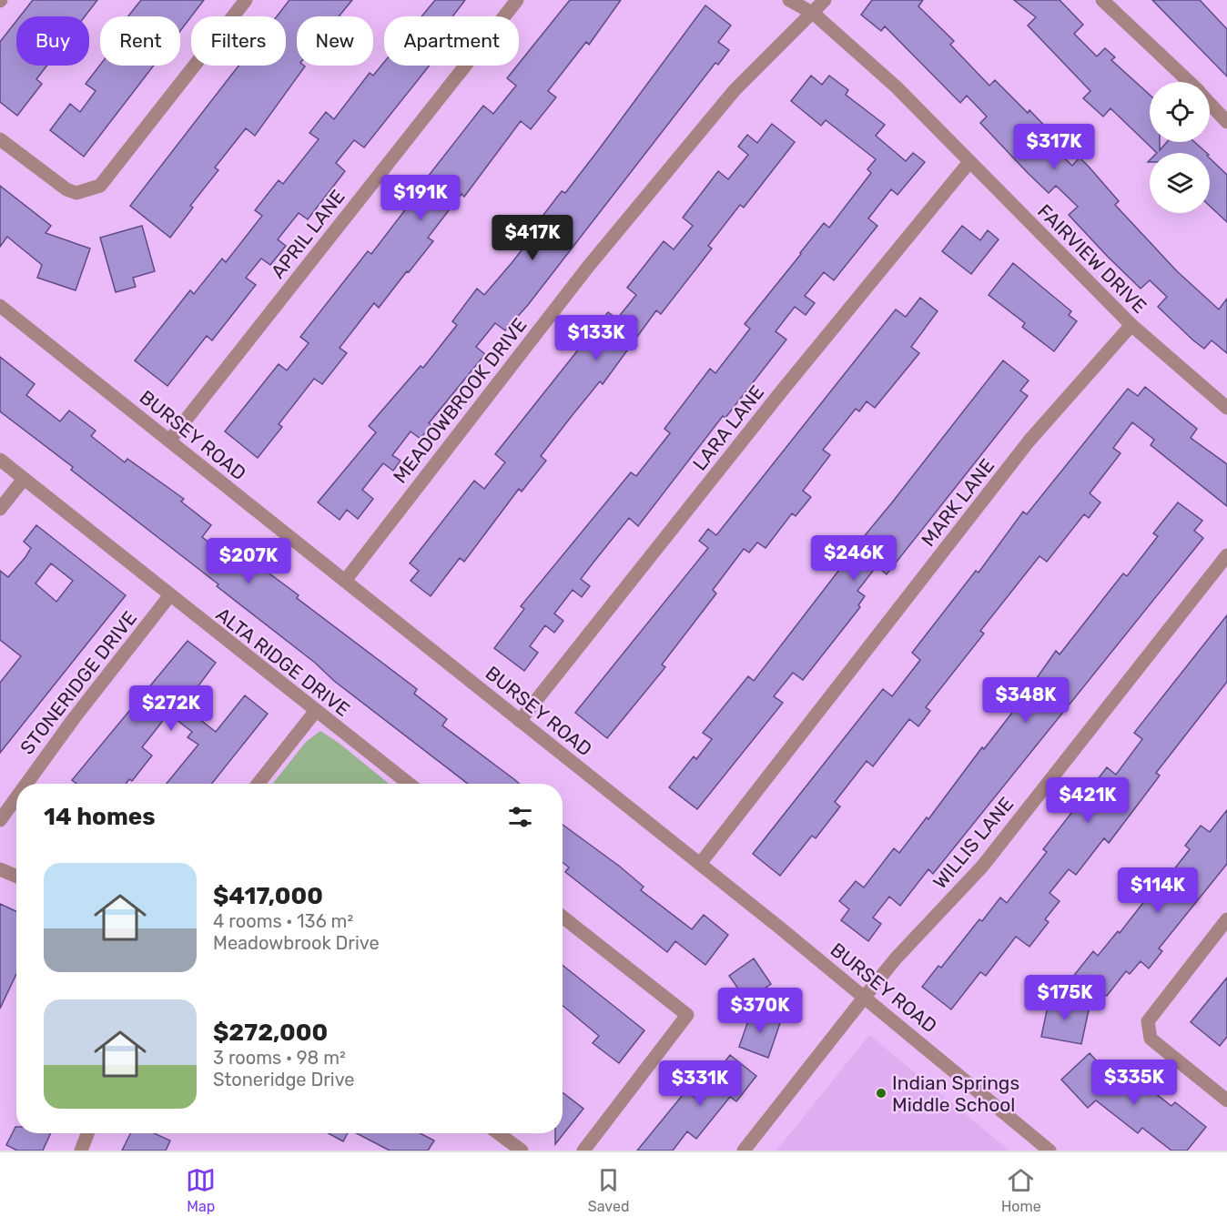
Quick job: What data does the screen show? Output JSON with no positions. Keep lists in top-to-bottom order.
{
  "streets": {
    "street": [
      "APRIL LANE",
      "FAIRVIEW DRIVE",
      "MEADOWBROOK DRIVE",
      "LARA LANE",
      "BURSEY ROAD",
      "MARK LANE",
      "ALTA RIDGE DRIVE",
      "STONERIDGE DRIVE",
      "WILLIS LANE"
    ]
  },
  "crossings": [
    ["APRIL LANE", "BURSEY ROAD"],
    ["FAIRVIEW DRIVE", "MEADOWBROOK DRIVE"],
    ["FAIRVIEW DRIVE", "LARA LANE"],
    ["FAIRVIEW DRIVE", "MARK LANE"],
    ["MEADOWBROOK DRIVE", "BURSEY ROAD"],
    ["LARA LANE", "BURSEY ROAD"],
    ["BURSEY ROAD", "MARK LANE"],
    ["BURSEY ROAD", "WILLIS LANE"],
    ["ALTA RIDGE DRIVE", "STONERIDGE DRIVE"]
  ],
  "places": ["Indian Springs Middle School"],
  "page": {
    "chip": [
      "Buy",
      "Rent",
      "Filters",
      "New",
      "Apartment"
    ],
    "price": [
      "$317K",
      "$191K",
      "$417K",
      "$133K",
      "$246K",
      "$207K",
      "$348K",
      "$272K",
      "$421K",
      "$114K",
      "$175K",
      "$370K",
      "$335K",
      "$331K"
    ],
    "heading": "14 homes",
    "list": [
      {
        "name": "$417,000",
        "note": "4 rooms · 136 m² · Meadowbrook Drive"
      },
      {
        "name": "$272,000",
        "note": "3 rooms · 98 m² · Stoneridge Drive"
      }
    ],
    "tabs": ["Map", "Saved", "Home"]
  }
}
